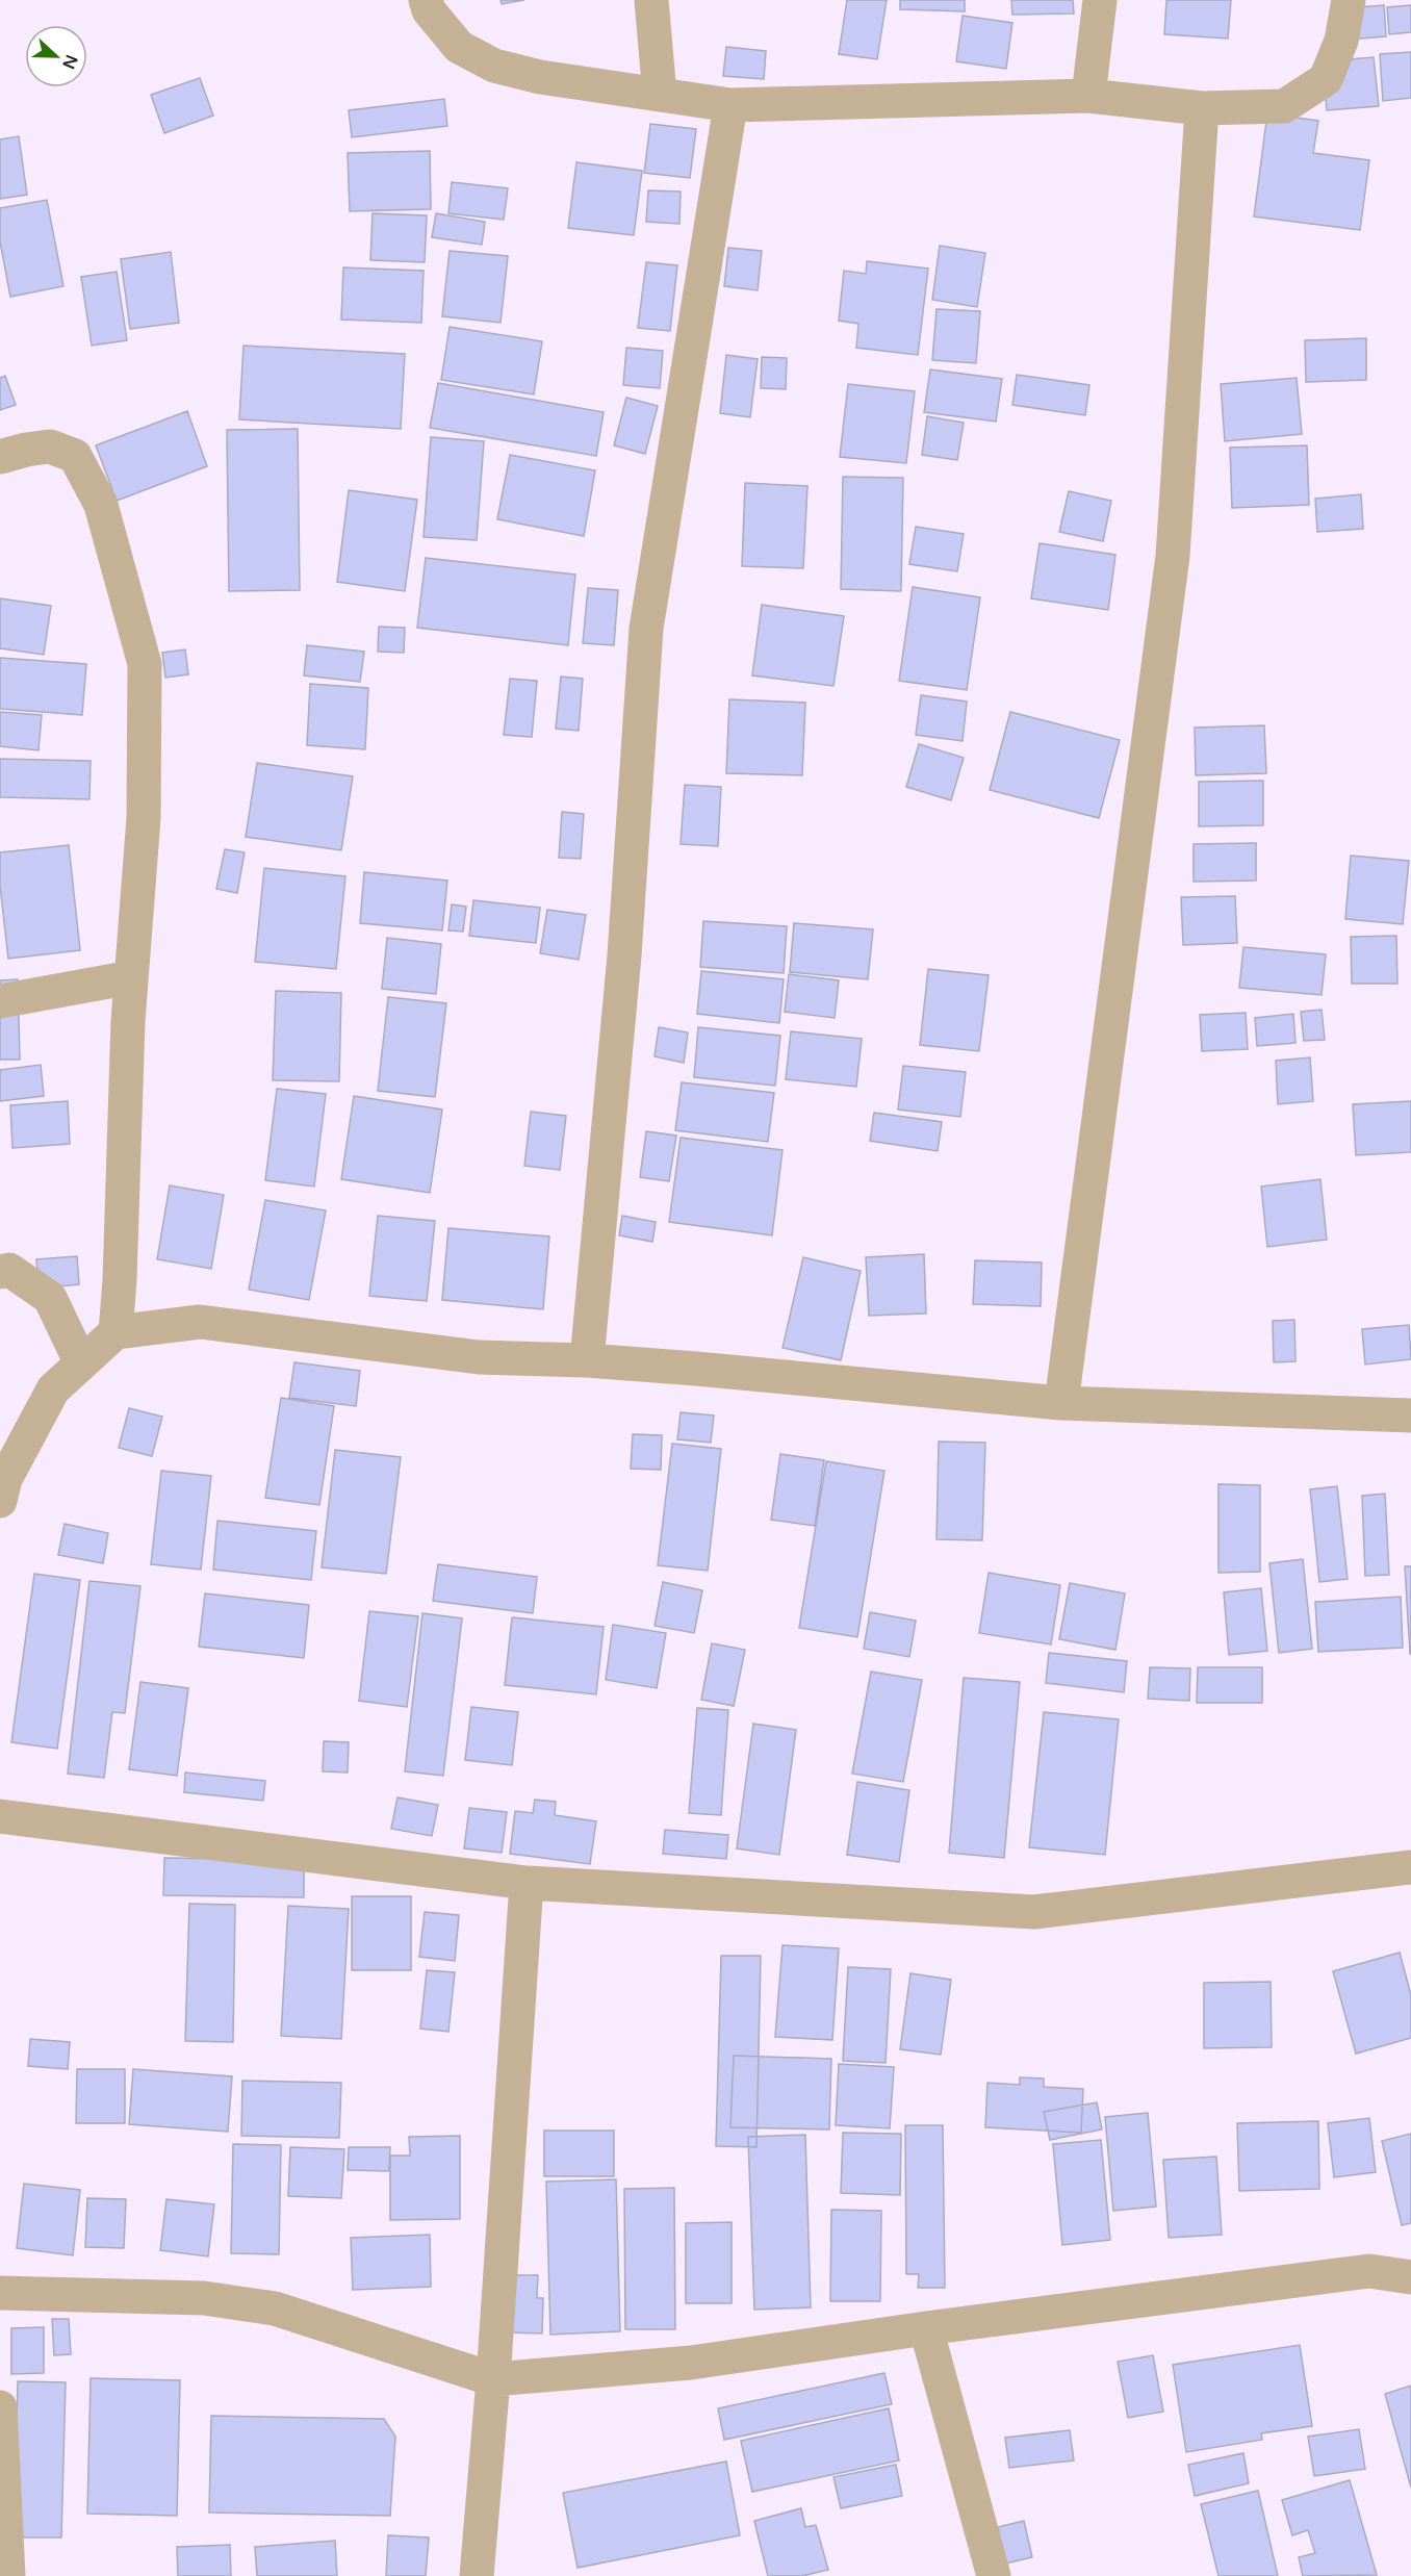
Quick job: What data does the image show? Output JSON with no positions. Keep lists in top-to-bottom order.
{
  "north": "right"
}
